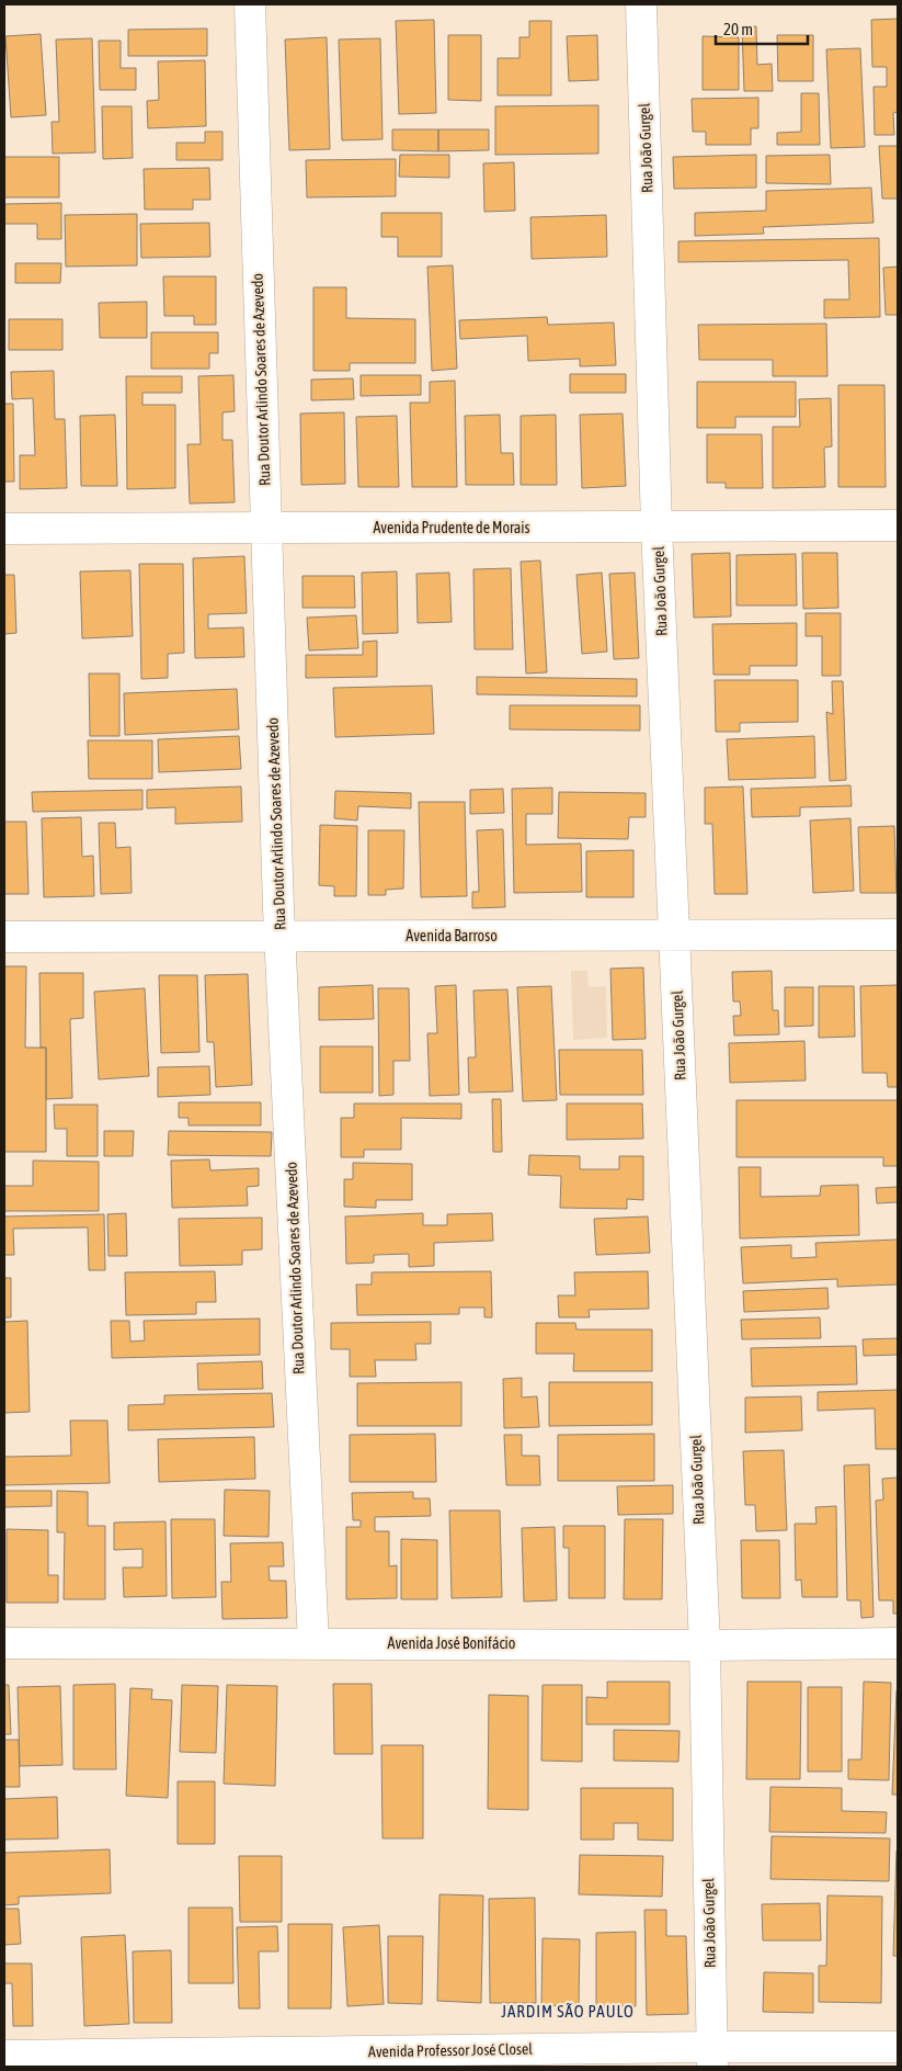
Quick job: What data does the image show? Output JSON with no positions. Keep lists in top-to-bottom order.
{
  "streets": {
    "street": [
      "Rua João Gurgel",
      "Rua Doutor Arlindo Soares de Azevedo",
      "Avenida Prudente de Morais",
      "Avenida Barroso",
      "Avenida José Bonifácio",
      "Avenida Professor José Closel"
    ]
  },
  "crossings": [
    ["Rua João Gurgel", "Avenida Prudente de Morais"],
    ["Rua João Gurgel", "Avenida Barroso"],
    ["Rua João Gurgel", "Avenida José Bonifácio"],
    ["Rua João Gurgel", "Avenida Professor José Closel"],
    ["Rua Doutor Arlindo Soares de Azevedo", "Avenida Prudente de Morais"],
    ["Rua Doutor Arlindo Soares de Azevedo", "Avenida Barroso"],
    ["Rua Doutor Arlindo Soares de Azevedo", "Avenida José Bonifácio"]
  ],
  "districts": ["JARDIM SÃO PAULO"],
  "scale_bar": "20 m"
}
